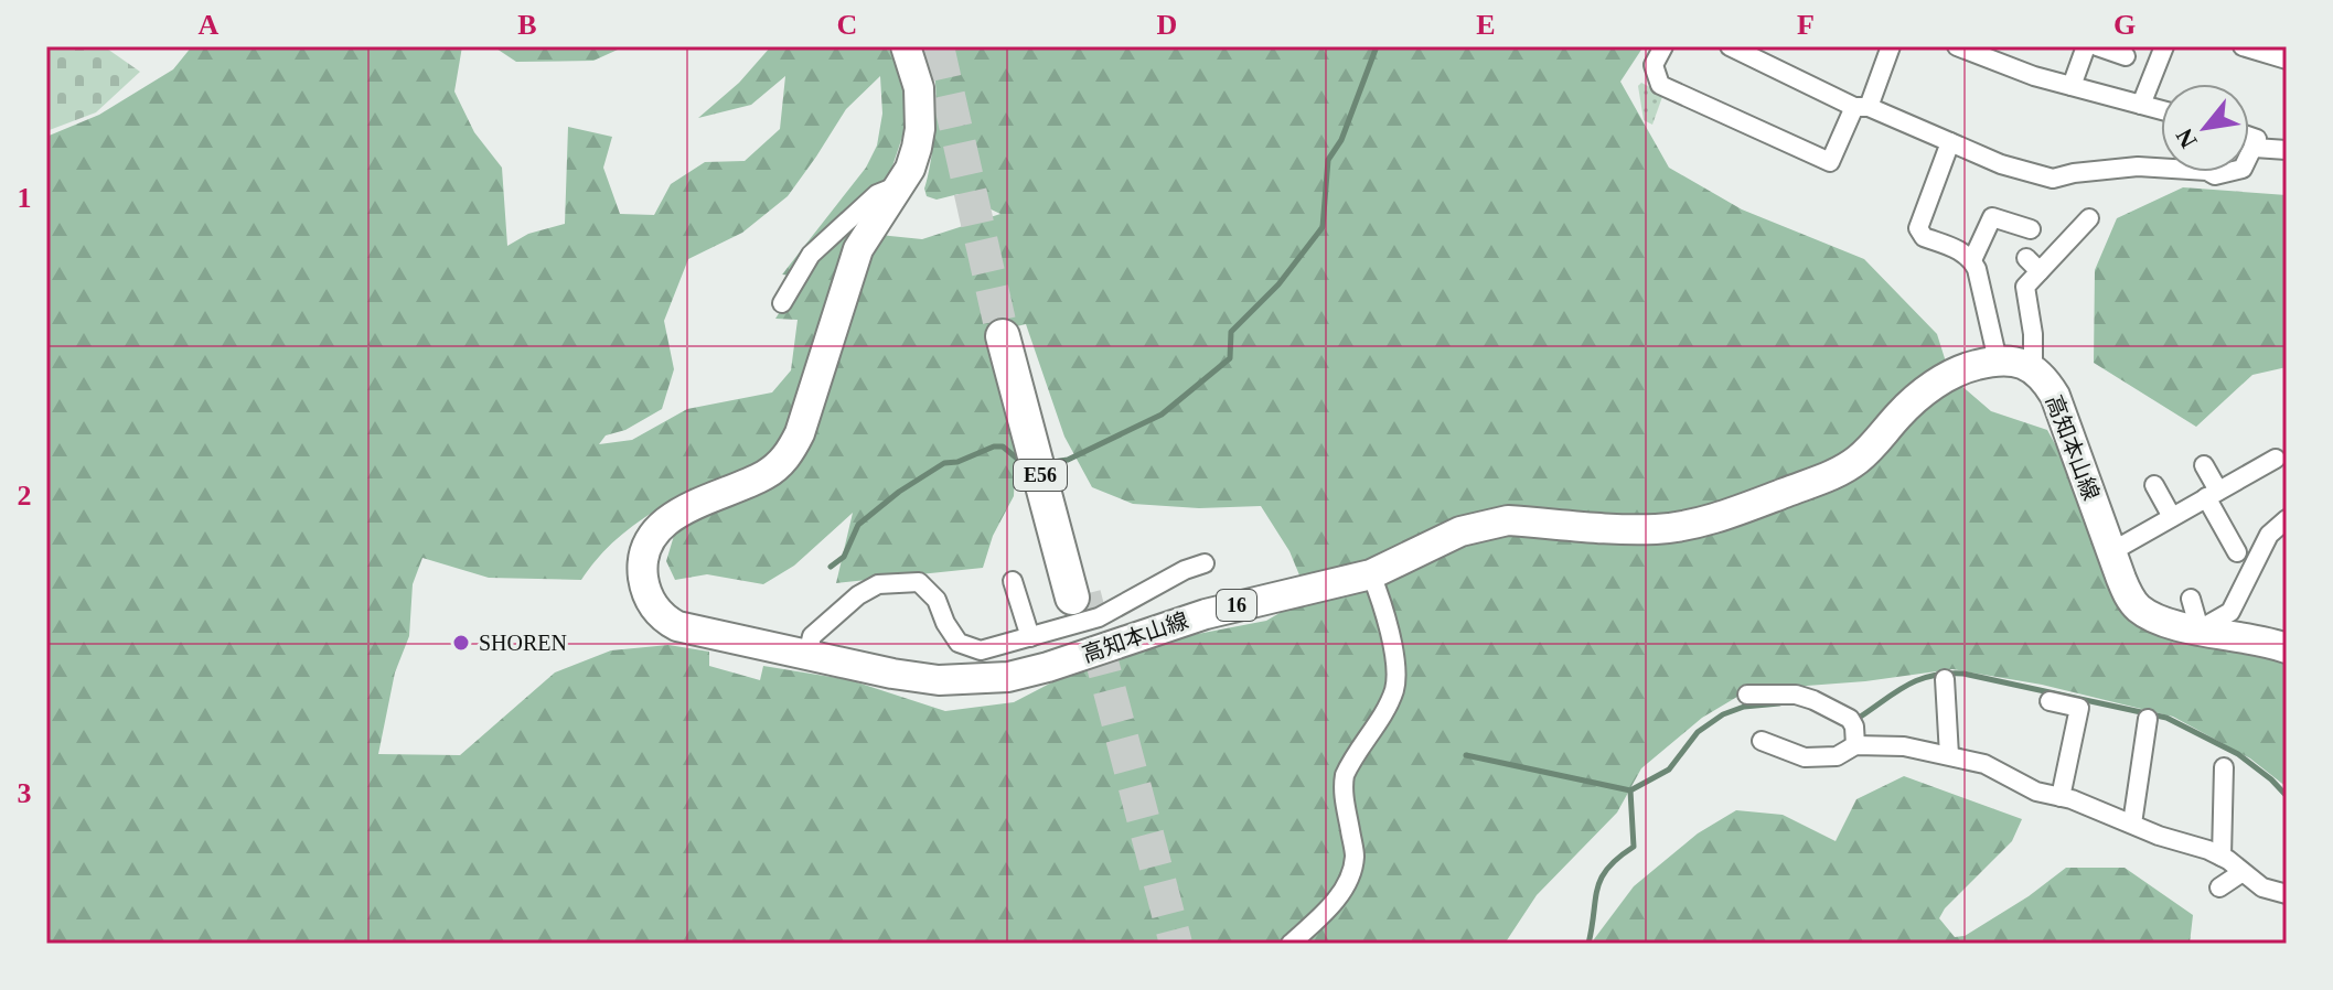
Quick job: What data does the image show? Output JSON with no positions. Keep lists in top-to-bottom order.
{
  "streets": {
    "highway": ["E56"],
    "main road": ["高知本山線", "16"]
  },
  "places": ["SHOREN"],
  "north": "bottom left",
  "grid": {
    "columns": [
      "A",
      "B",
      "C",
      "D",
      "E",
      "F",
      "G"
    ],
    "rows": ["1", "2", "3"]
  }
}
